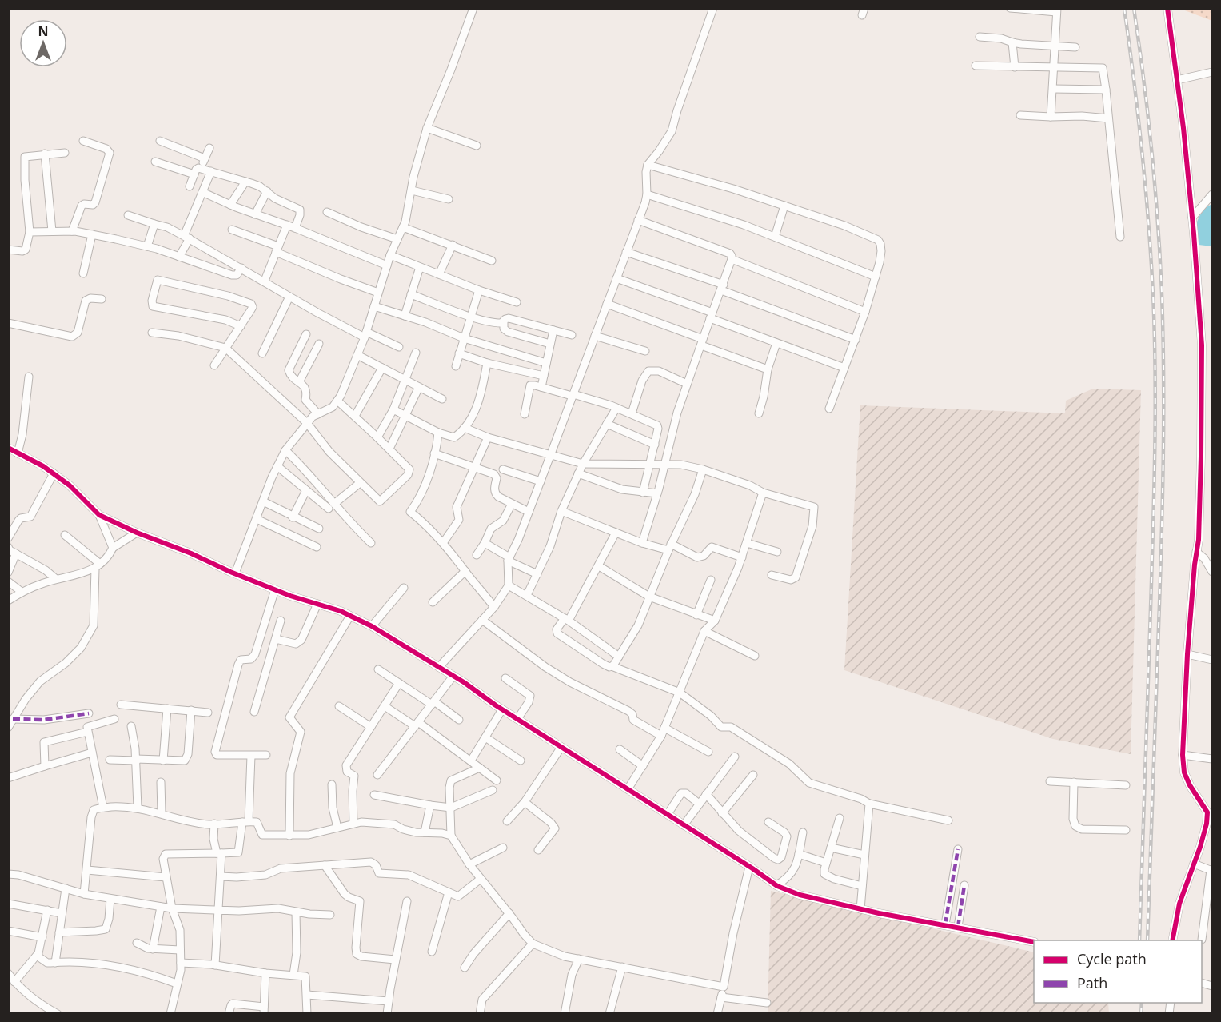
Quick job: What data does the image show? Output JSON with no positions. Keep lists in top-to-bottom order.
{
  "legend": ["Cycle path", "Path"],
  "north": "top"
}
